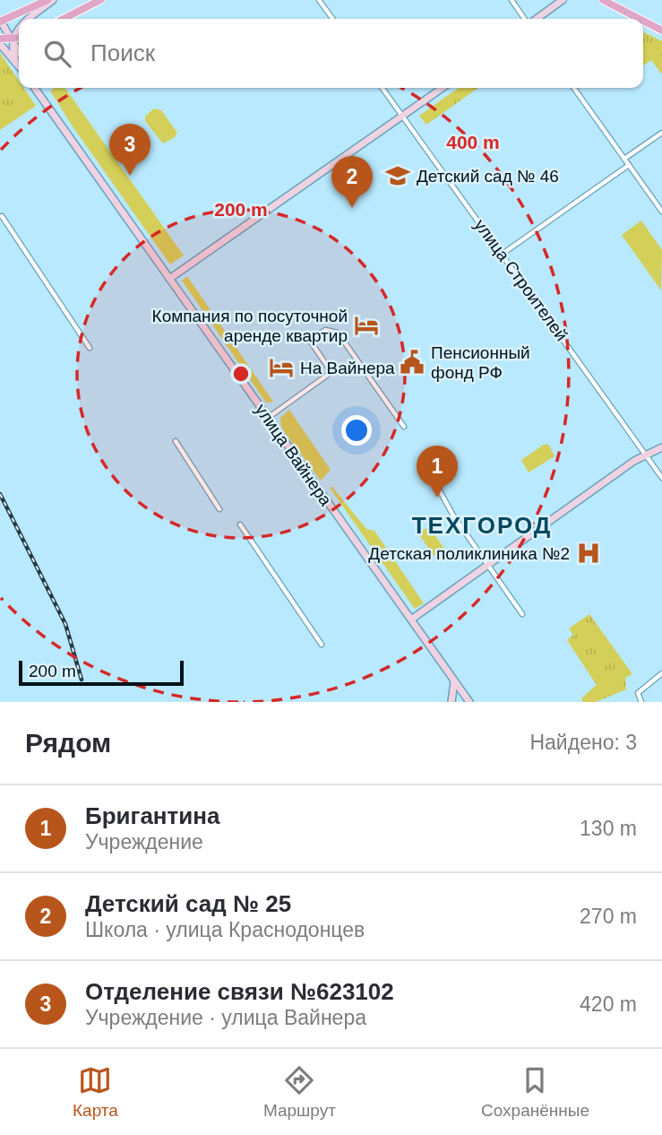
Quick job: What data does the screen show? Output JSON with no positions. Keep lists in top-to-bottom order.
{
  "streets": {
    "main road": ["улица Вайнера"],
    "street": ["улица Строителей"]
  },
  "districts": ["ТЕХГОРОД"],
  "places": {
    "school or university": ["Детский сад № 46"],
    "hotel": ["Компания по посуточной аренде квартир", "На Вайнера"],
    "public building": ["Пенсионный фонд РФ"],
    "hospital": ["Детская поликлиника №2"]
  },
  "scale_bar": "200 m",
  "page": {
    "search": "Поиск",
    "pins": ["3", "2", "1"],
    "scale": "200 m",
    "heading": ["Рядом", "Найдено: 3"],
    "list": [
      {
        "mark": "1",
        "name": "Бригантина",
        "note": "Учреждение",
        "value": "130 m"
      },
      {
        "mark": "2",
        "name": "Детский сад № 25",
        "note": "Школа · улица Краснодонцев",
        "value": "270 m"
      },
      {
        "mark": "3",
        "name": "Отделение связи №623102",
        "note": "Учреждение · улица Вайнера",
        "value": "420 m"
      }
    ],
    "nav": ["Карта", "Маршрут", "Сохранённые"]
  },
  "rings": ["400 m", "200 m"]
}
